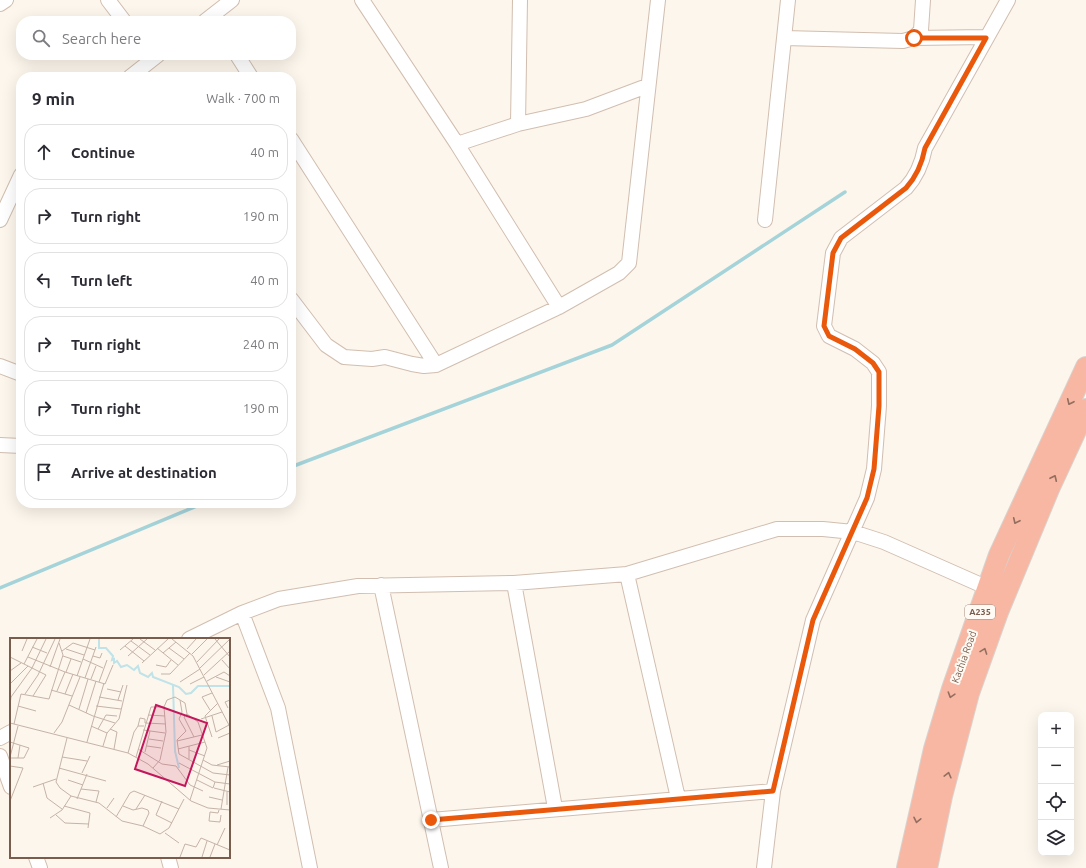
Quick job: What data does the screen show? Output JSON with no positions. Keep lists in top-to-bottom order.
{
  "streets": {
    "highway": ["A235", "Kachia Road"]
  },
  "page": {
    "search": "Search here",
    "heading": ["9 min", "Walk · 700 m"],
    "list": [
      ["Continue", "40 m"],
      ["Turn right", "190 m"],
      ["Turn left", "40 m"],
      ["Turn right", "240 m"],
      ["Turn right", "190 m"],
      "Arrive at destination"
    ],
    "map_buttons": ["+", "−"]
  }
}
